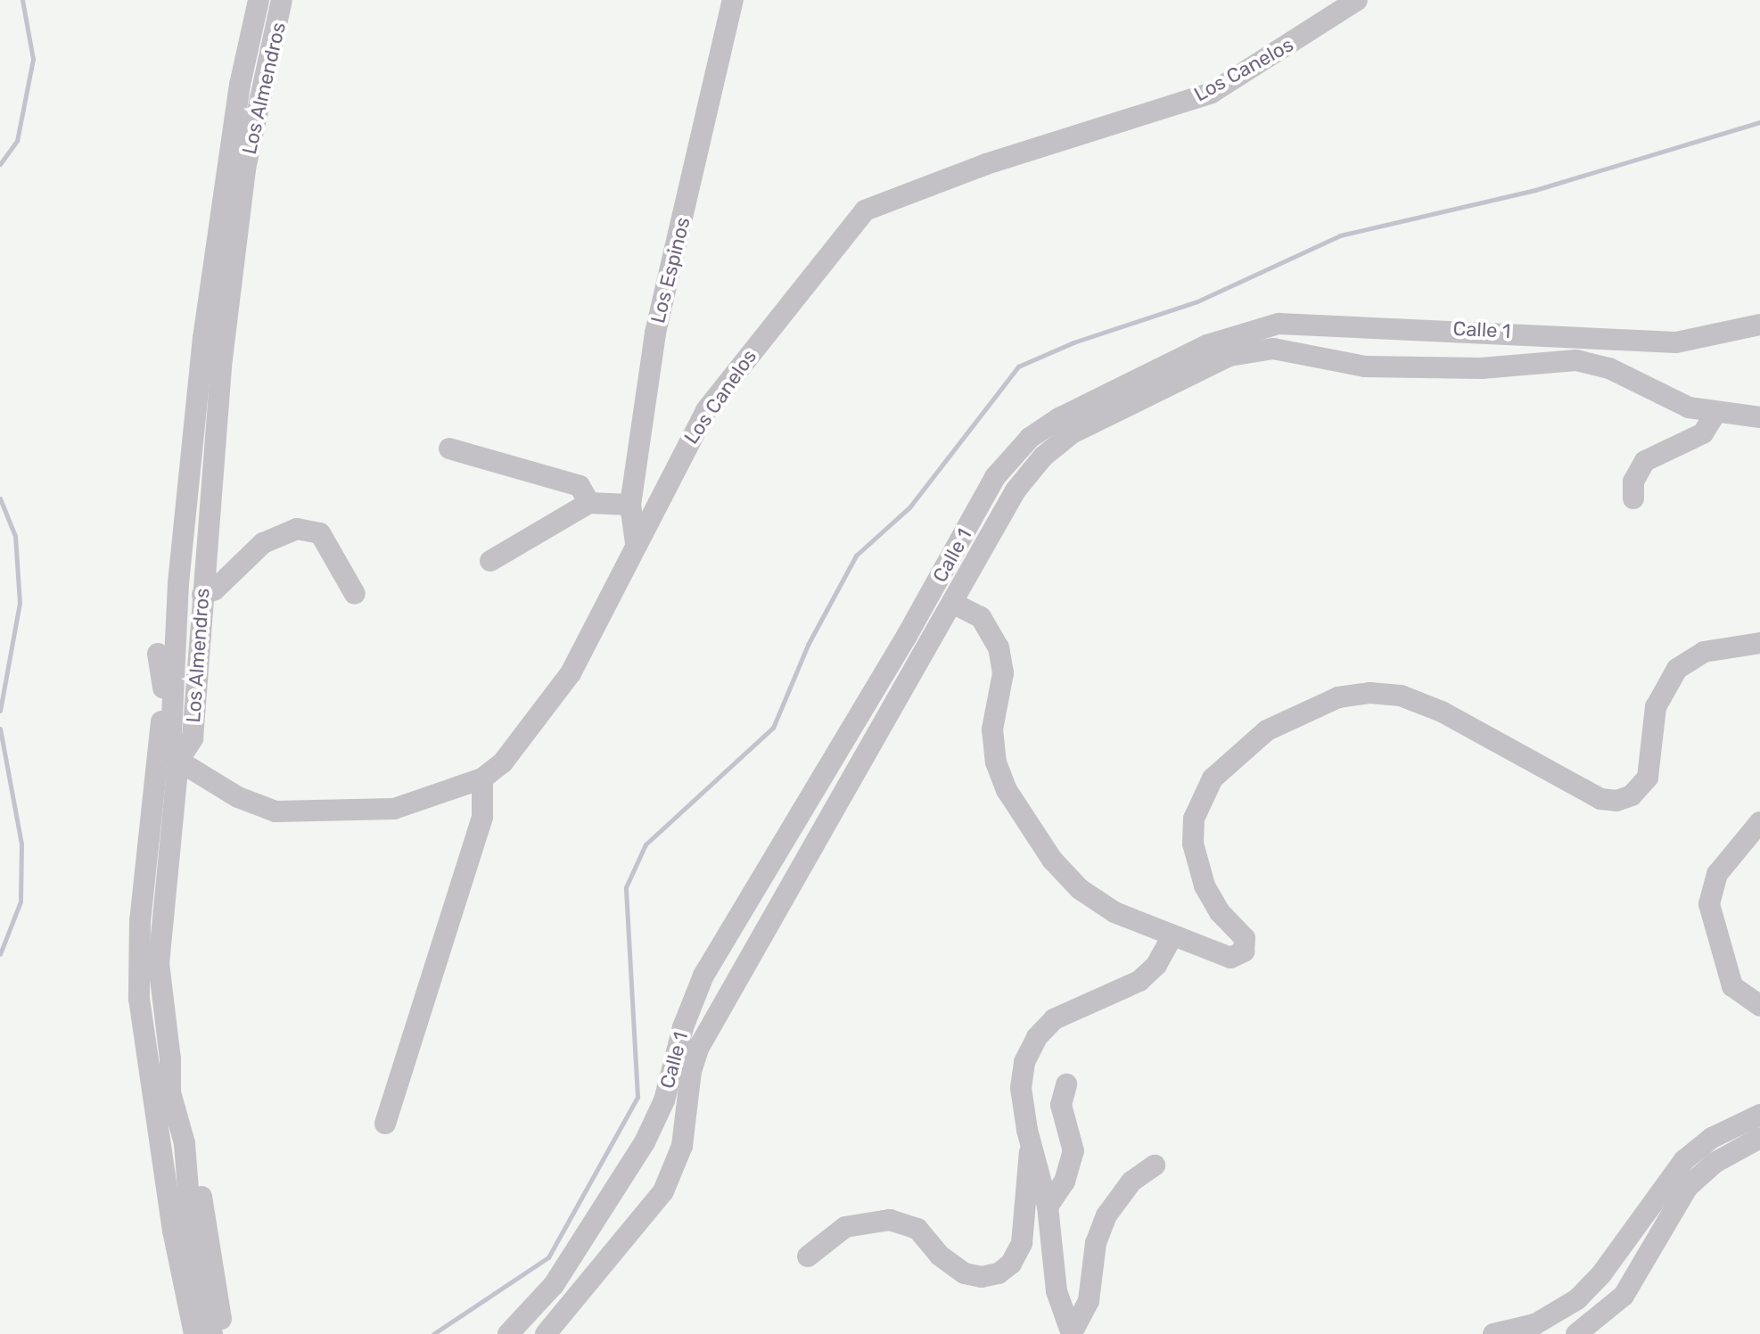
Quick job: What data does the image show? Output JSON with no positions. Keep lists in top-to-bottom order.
{
  "streets": {
    "street": [
      "Los Canelos",
      "Los Almendros",
      "Los Espinos",
      "Calle 1"
    ]
  },
  "crossings": [
    ["Los Canelos", "Los Almendros"],
    ["Los Canelos", "Los Espinos"]
  ]
}
